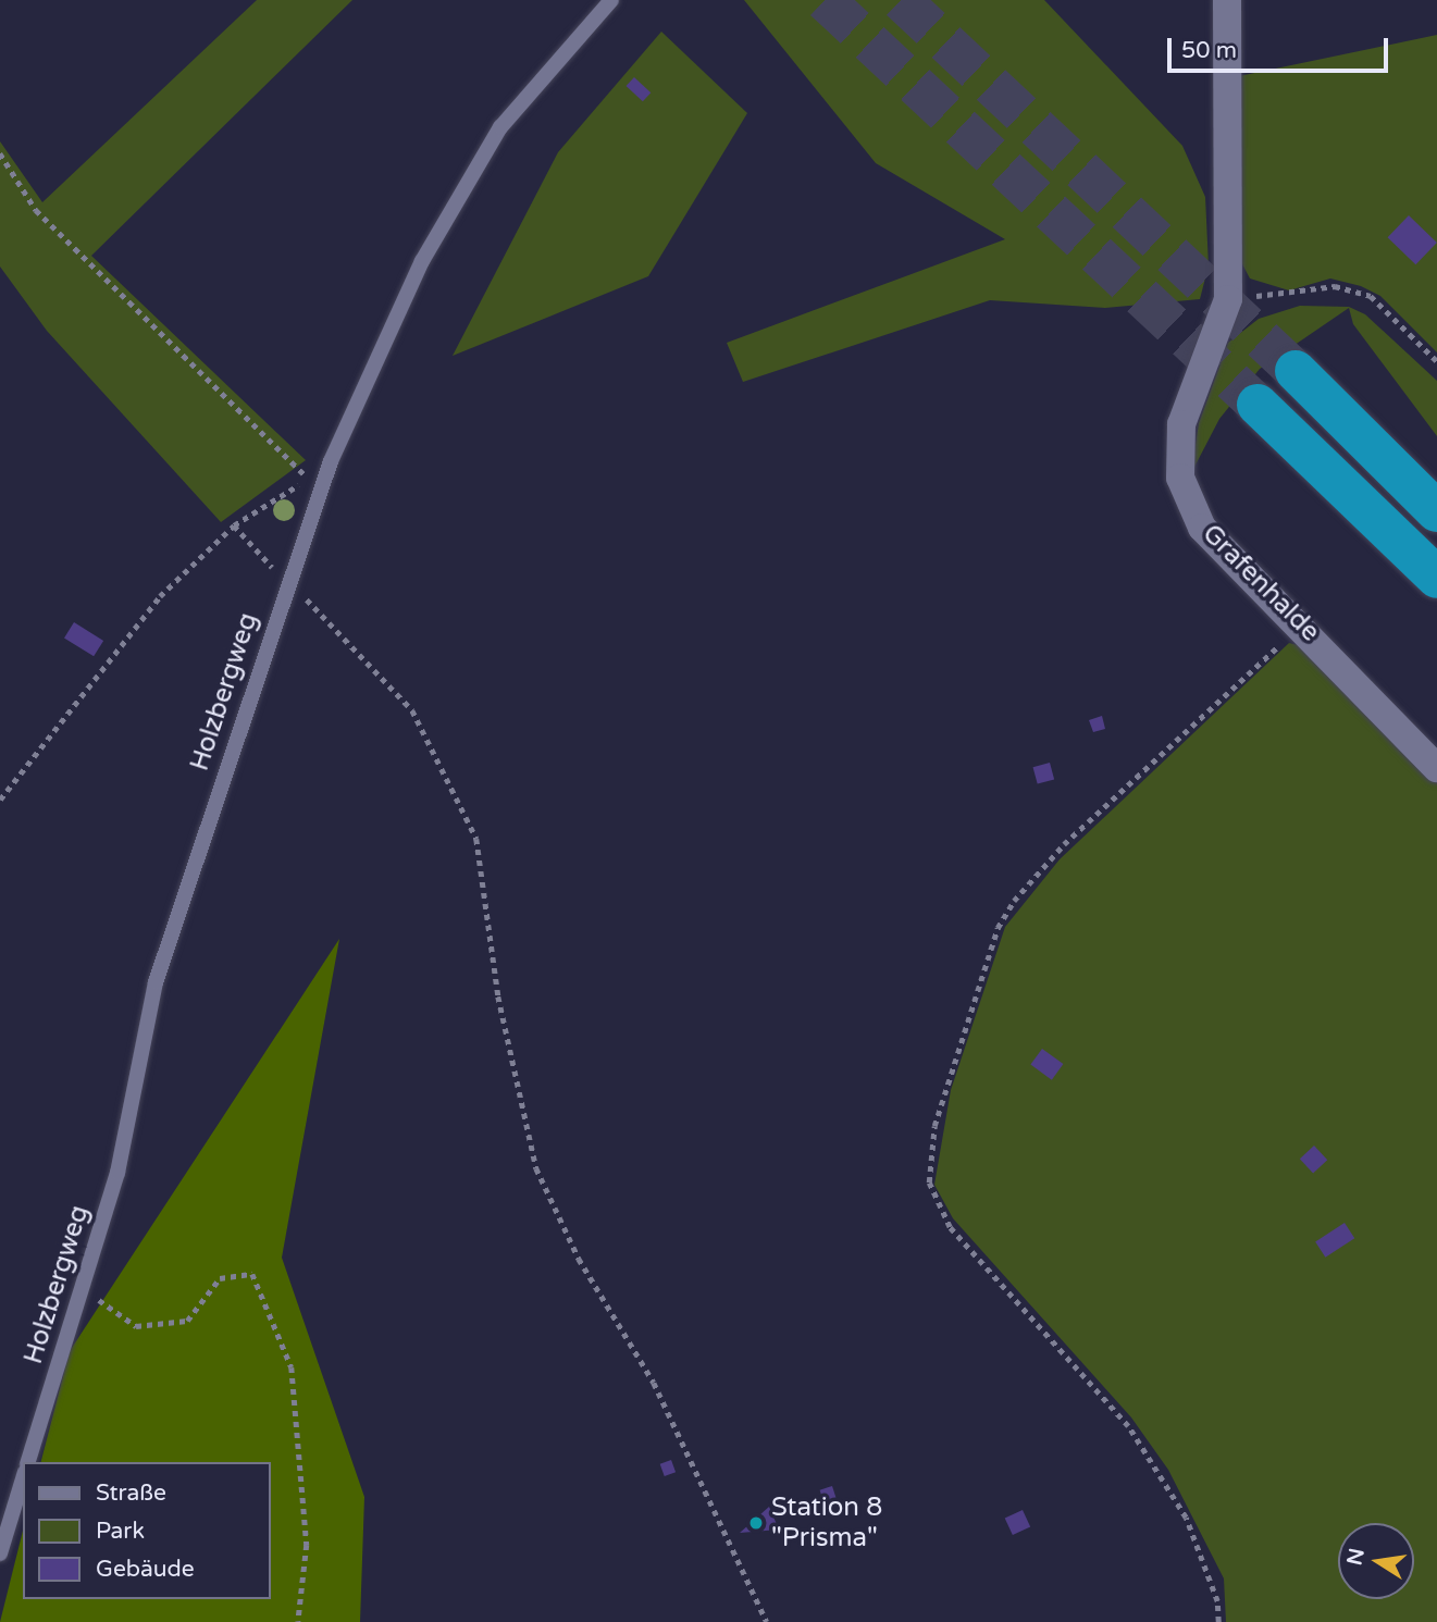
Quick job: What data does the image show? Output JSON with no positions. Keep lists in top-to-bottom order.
{
  "streets": {
    "street": ["Grafenhalde"],
    "lane": ["Holzbergweg"]
  },
  "places": ["Station 8 \"Prisma\""],
  "legend": ["Straße", "Park", "Gebäude"],
  "scale_bar": "50 m",
  "north": "left"
}
